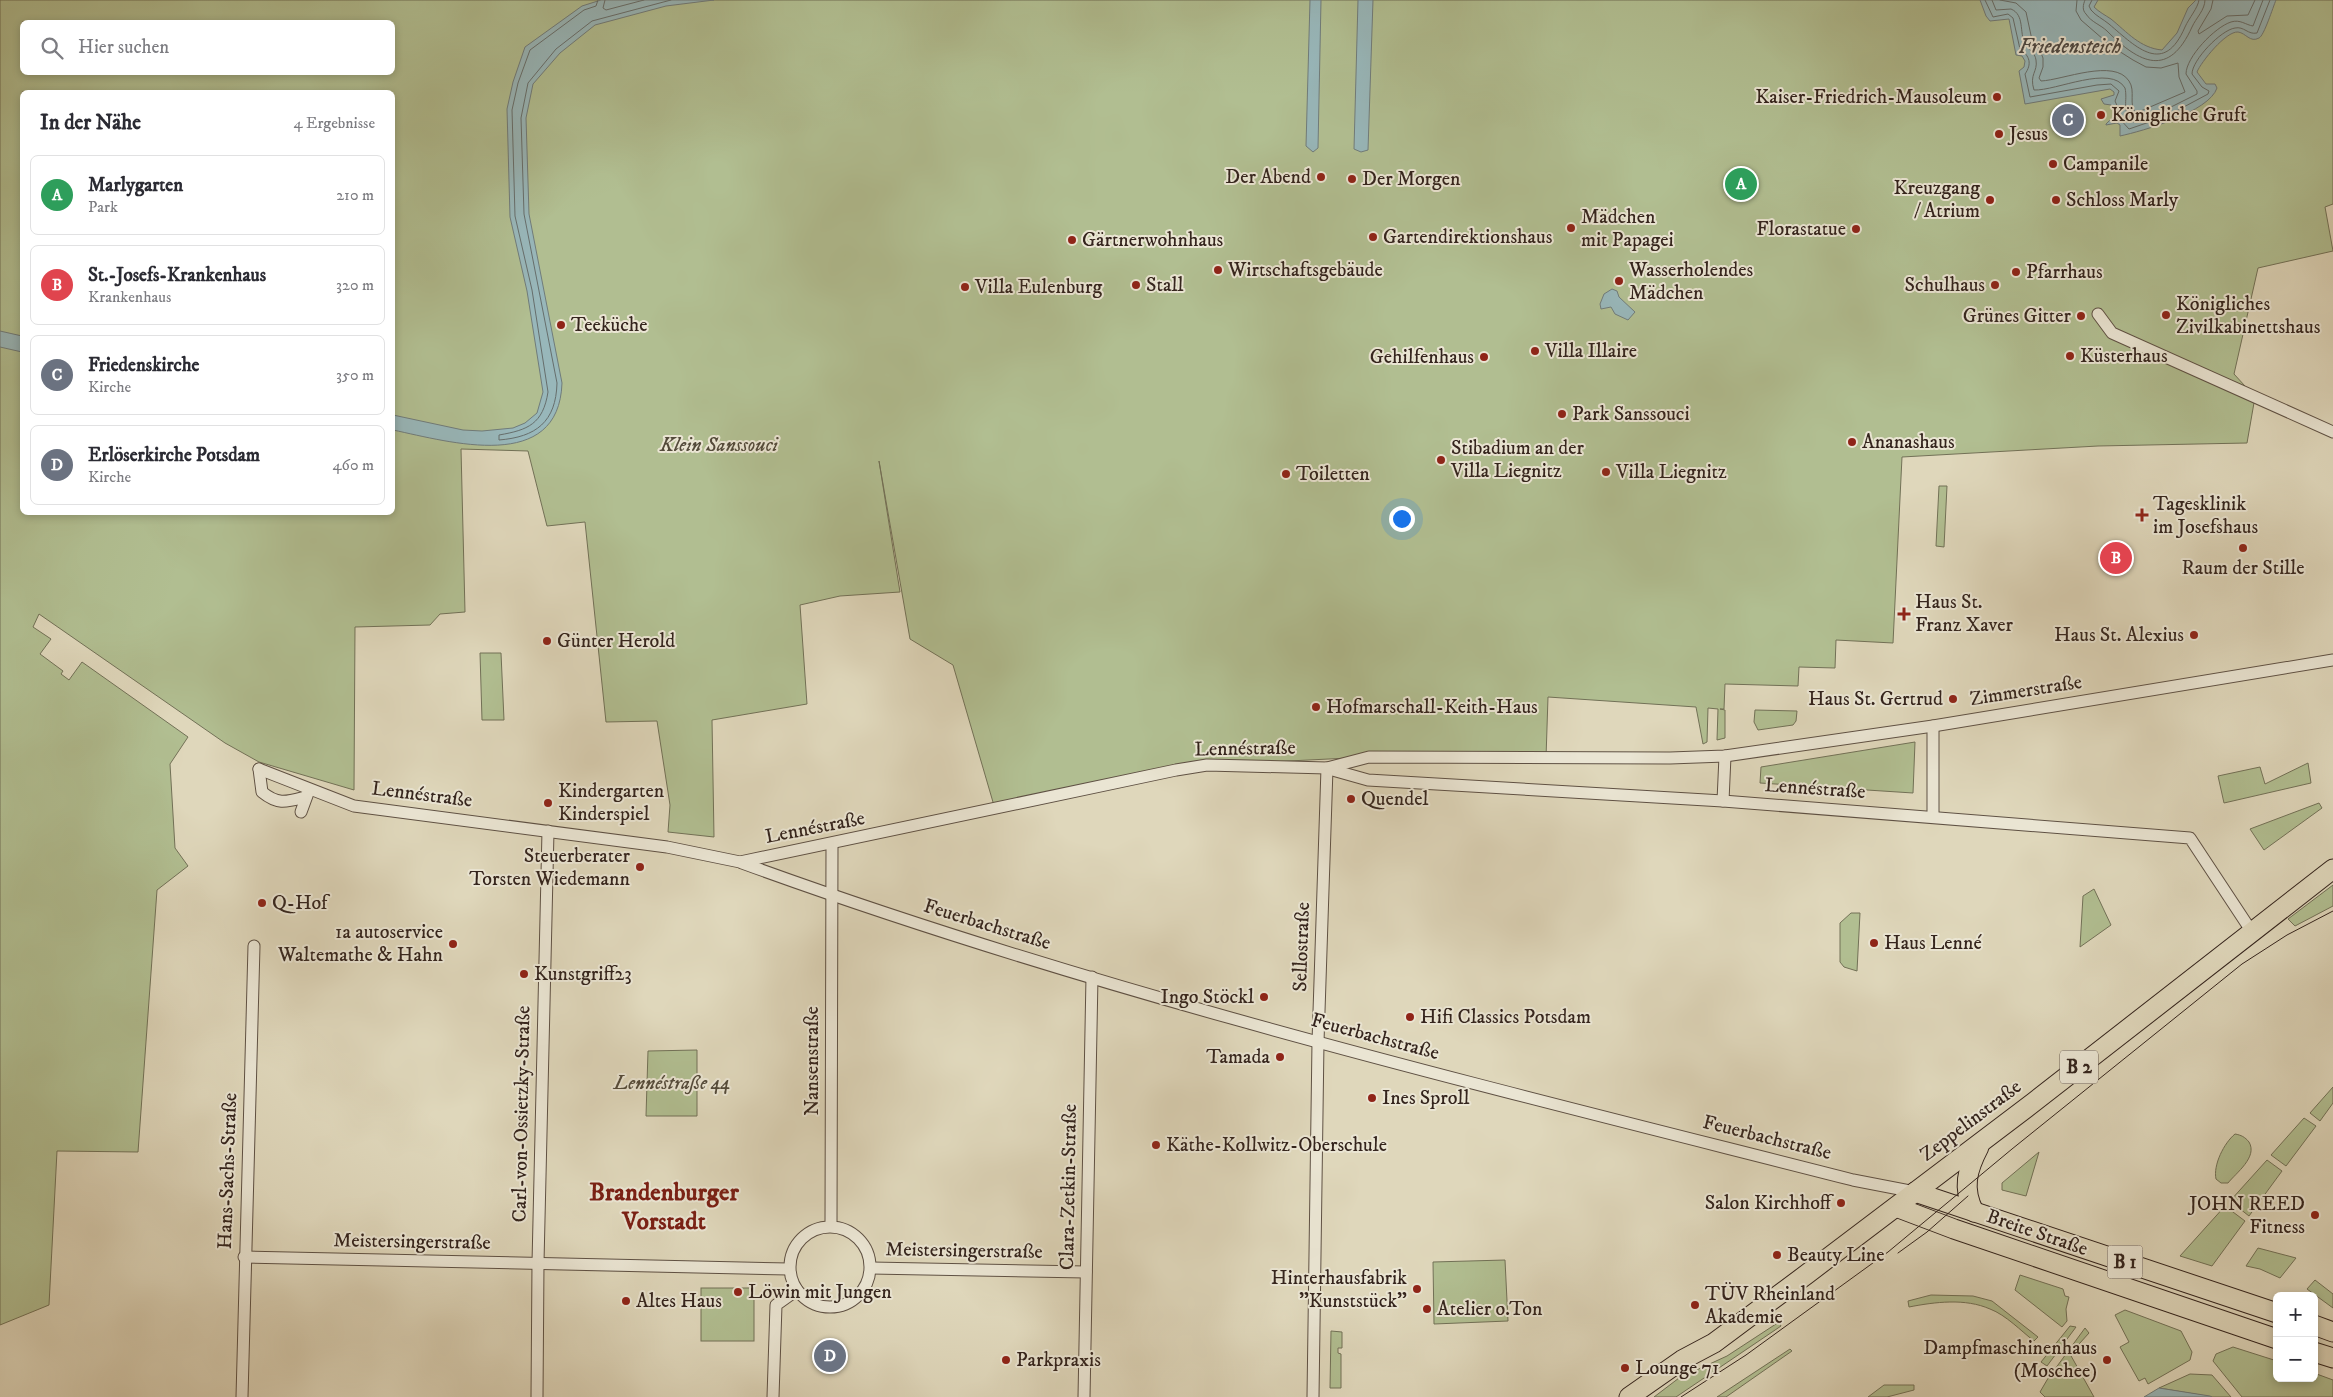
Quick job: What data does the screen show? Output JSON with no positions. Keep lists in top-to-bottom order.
{
  "streets": {
    "main road": [
      "B 2",
      "Zeppelinstraße",
      "Breite Straße",
      "B 1"
    ],
    "street": [
      "Zimmerstraße",
      "Lennéstraße",
      "Feuerbachstraße",
      "Sellostraße",
      "Nansenstraße",
      "Carl-von-Ossietzky-Straße",
      "Hans-Sachs-Straße",
      "Clara-Zetkin-Straße",
      "Meistersingerstraße"
    ]
  },
  "crossings": [
    ["Zimmerstraße", "Lennéstraße"],
    ["Lennéstraße", "Feuerbachstraße"],
    ["Lennéstraße", "Sellostraße"],
    ["Lennéstraße", "Carl-von-Ossietzky-Straße"],
    ["Lennéstraße", "Zeppelinstraße"],
    ["Feuerbachstraße", "Sellostraße"],
    ["Feuerbachstraße", "Nansenstraße"],
    ["Feuerbachstraße", "Zeppelinstraße"],
    ["Feuerbachstraße", "Clara-Zetkin-Straße"],
    ["Feuerbachstraße", "Breite Straße"],
    ["Nansenstraße", "Meistersingerstraße"],
    ["B 2", "Zeppelinstraße"],
    ["B 2", "Breite Straße"],
    ["Carl-von-Ossietzky-Straße", "Meistersingerstraße"],
    ["Zeppelinstraße", "Breite Straße"],
    ["Hans-Sachs-Straße", "Meistersingerstraße"],
    ["Clara-Zetkin-Straße", "Meistersingerstraße"]
  ],
  "districts": ["Brandenburger Vorstadt"],
  "water": ["Friedensteich"],
  "parks": ["Klein Sanssouci", "Lennéstraße 44"],
  "places": {
    "other": [
      "Kaiser-Friedrich-Mausoleum",
      "Königliche Gruft",
      "Jesus",
      "Campanile",
      "Der Abend",
      "Der Morgen",
      "Kreuzgang / Atrium",
      "Schloss Marly",
      "Mädchen mit Papagei",
      "Florastatue",
      "Gartendirektionshaus",
      "Gärtnerwohnhaus",
      "Wirtschaftsgebäude",
      "Pfarrhaus",
      "Wasserholendes Mädchen",
      "Stall",
      "Schulhaus",
      "Villa Eulenburg",
      "Königliches Zivilkabinettshaus",
      "Grünes Gitter",
      "Teeküche",
      "Villa Illaire",
      "Küsterhaus",
      "Gehilfenhaus",
      "Park Sanssouci",
      "Ananashaus",
      "Stibadium an der Villa Liegnitz",
      "Villa Liegnitz",
      "Toiletten",
      "Raum der Stille",
      "Haus St. Alexius",
      "Günter Herold",
      "Haus St. Gertrud",
      "Hofmarschall-Keith-Haus",
      "Quendel",
      "Kindergarten Kinderspiel",
      "Steuerberater Torsten Wiedemann",
      "Q-Hof",
      "Haus Lenné",
      "1a autoservice Waltemathe & Hahn",
      "Kunstgriff23",
      "Ingo Stöckl",
      "Hifi Classics Potsdam",
      "Tamada",
      "Ines Sproll",
      "Käthe-Kollwitz-Oberschule",
      "Salon Kirchhoff",
      "JOHN REED Fitness",
      "Beauty Line",
      "Hinterhausfabrik \"Kunststück\"",
      "Löwin mit Jungen",
      "Altes Haus",
      "TÜV Rheinland Akademie",
      "Atelier o.Ton",
      "Parkpraxis",
      "Dampfmaschinenhaus (Moschee)",
      "Lounge 71"
    ],
    "health": ["Tagesklinik im Josefshaus", "Haus St. Franz Xaver"]
  },
  "page": {
    "search": "Hier suchen",
    "heading": ["In der Nähe", "4 Ergebnisse"],
    "pins": [
      "C",
      "A",
      "B",
      "D"
    ],
    "list": [
      {
        "mark": "A",
        "name": "Marlygarten",
        "note": "Park",
        "value": "210 m"
      },
      {
        "mark": "B",
        "name": "St.-Josefs-Krankenhaus",
        "note": "Krankenhaus",
        "value": "320 m"
      },
      {
        "mark": "C",
        "name": "Friedenskirche",
        "note": "Kirche",
        "value": "350 m"
      },
      {
        "mark": "D",
        "name": "Erlöserkirche Potsdam",
        "note": "Kirche",
        "value": "460 m"
      }
    ],
    "map_buttons": ["+", "−"]
  }
}
